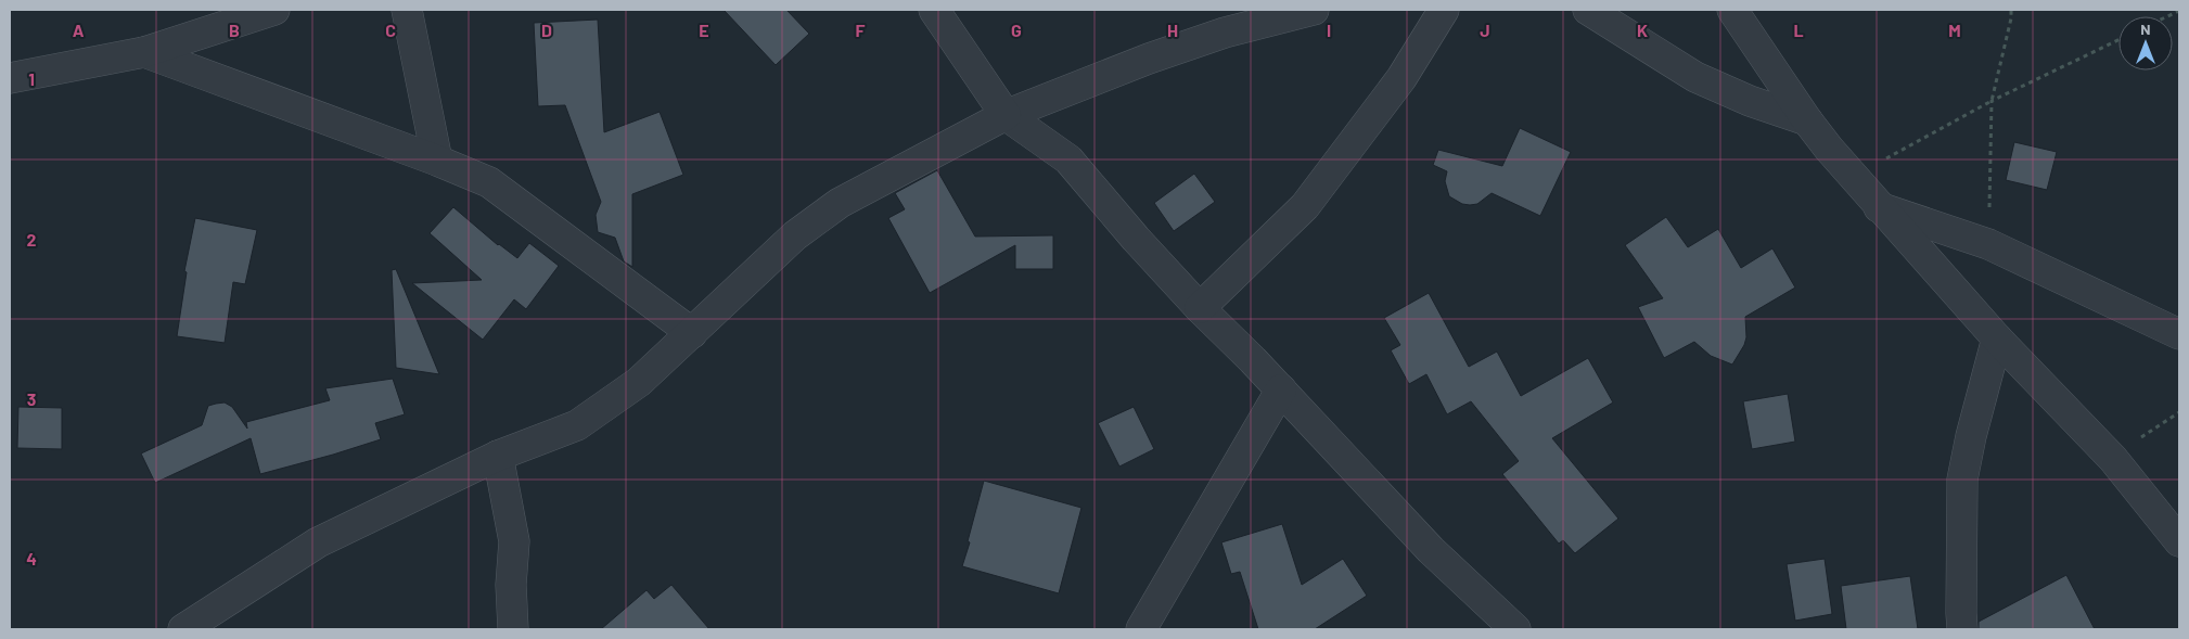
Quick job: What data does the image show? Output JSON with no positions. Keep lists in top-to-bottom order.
{
  "north": "top",
  "grid": {
    "columns": [
      "A",
      "B",
      "C",
      "D",
      "E",
      "F",
      "G",
      "H",
      "I",
      "J",
      "K",
      "L",
      "M"
    ],
    "rows": [
      "1",
      "2",
      "3",
      "4"
    ]
  }
}
